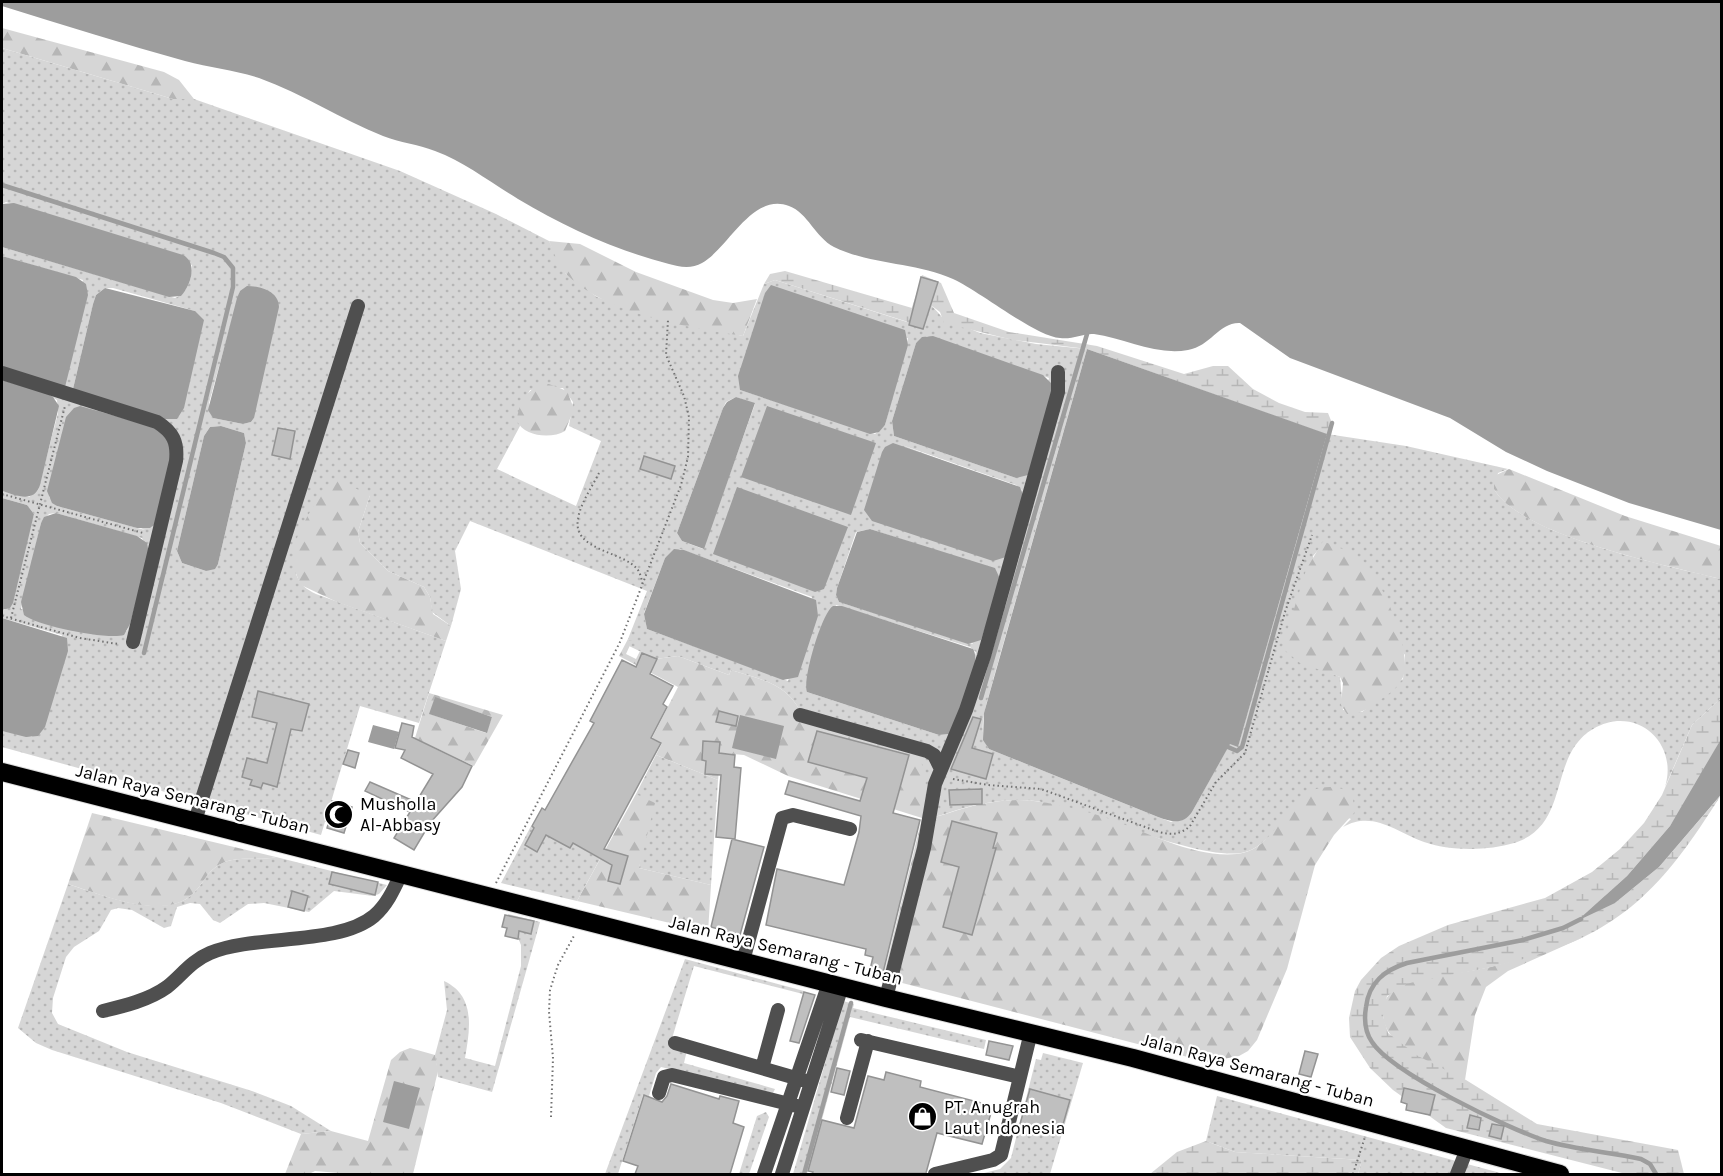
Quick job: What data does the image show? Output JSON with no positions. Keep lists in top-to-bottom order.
{
  "streets": {
    "highway": ["Jalan Raya Semarang - Tuban"]
  },
  "places": {
    "mosque": ["Musholla Al-Abbasy"],
    "shop": ["PT. Anugrah Laut Indonesia"]
  }
}
